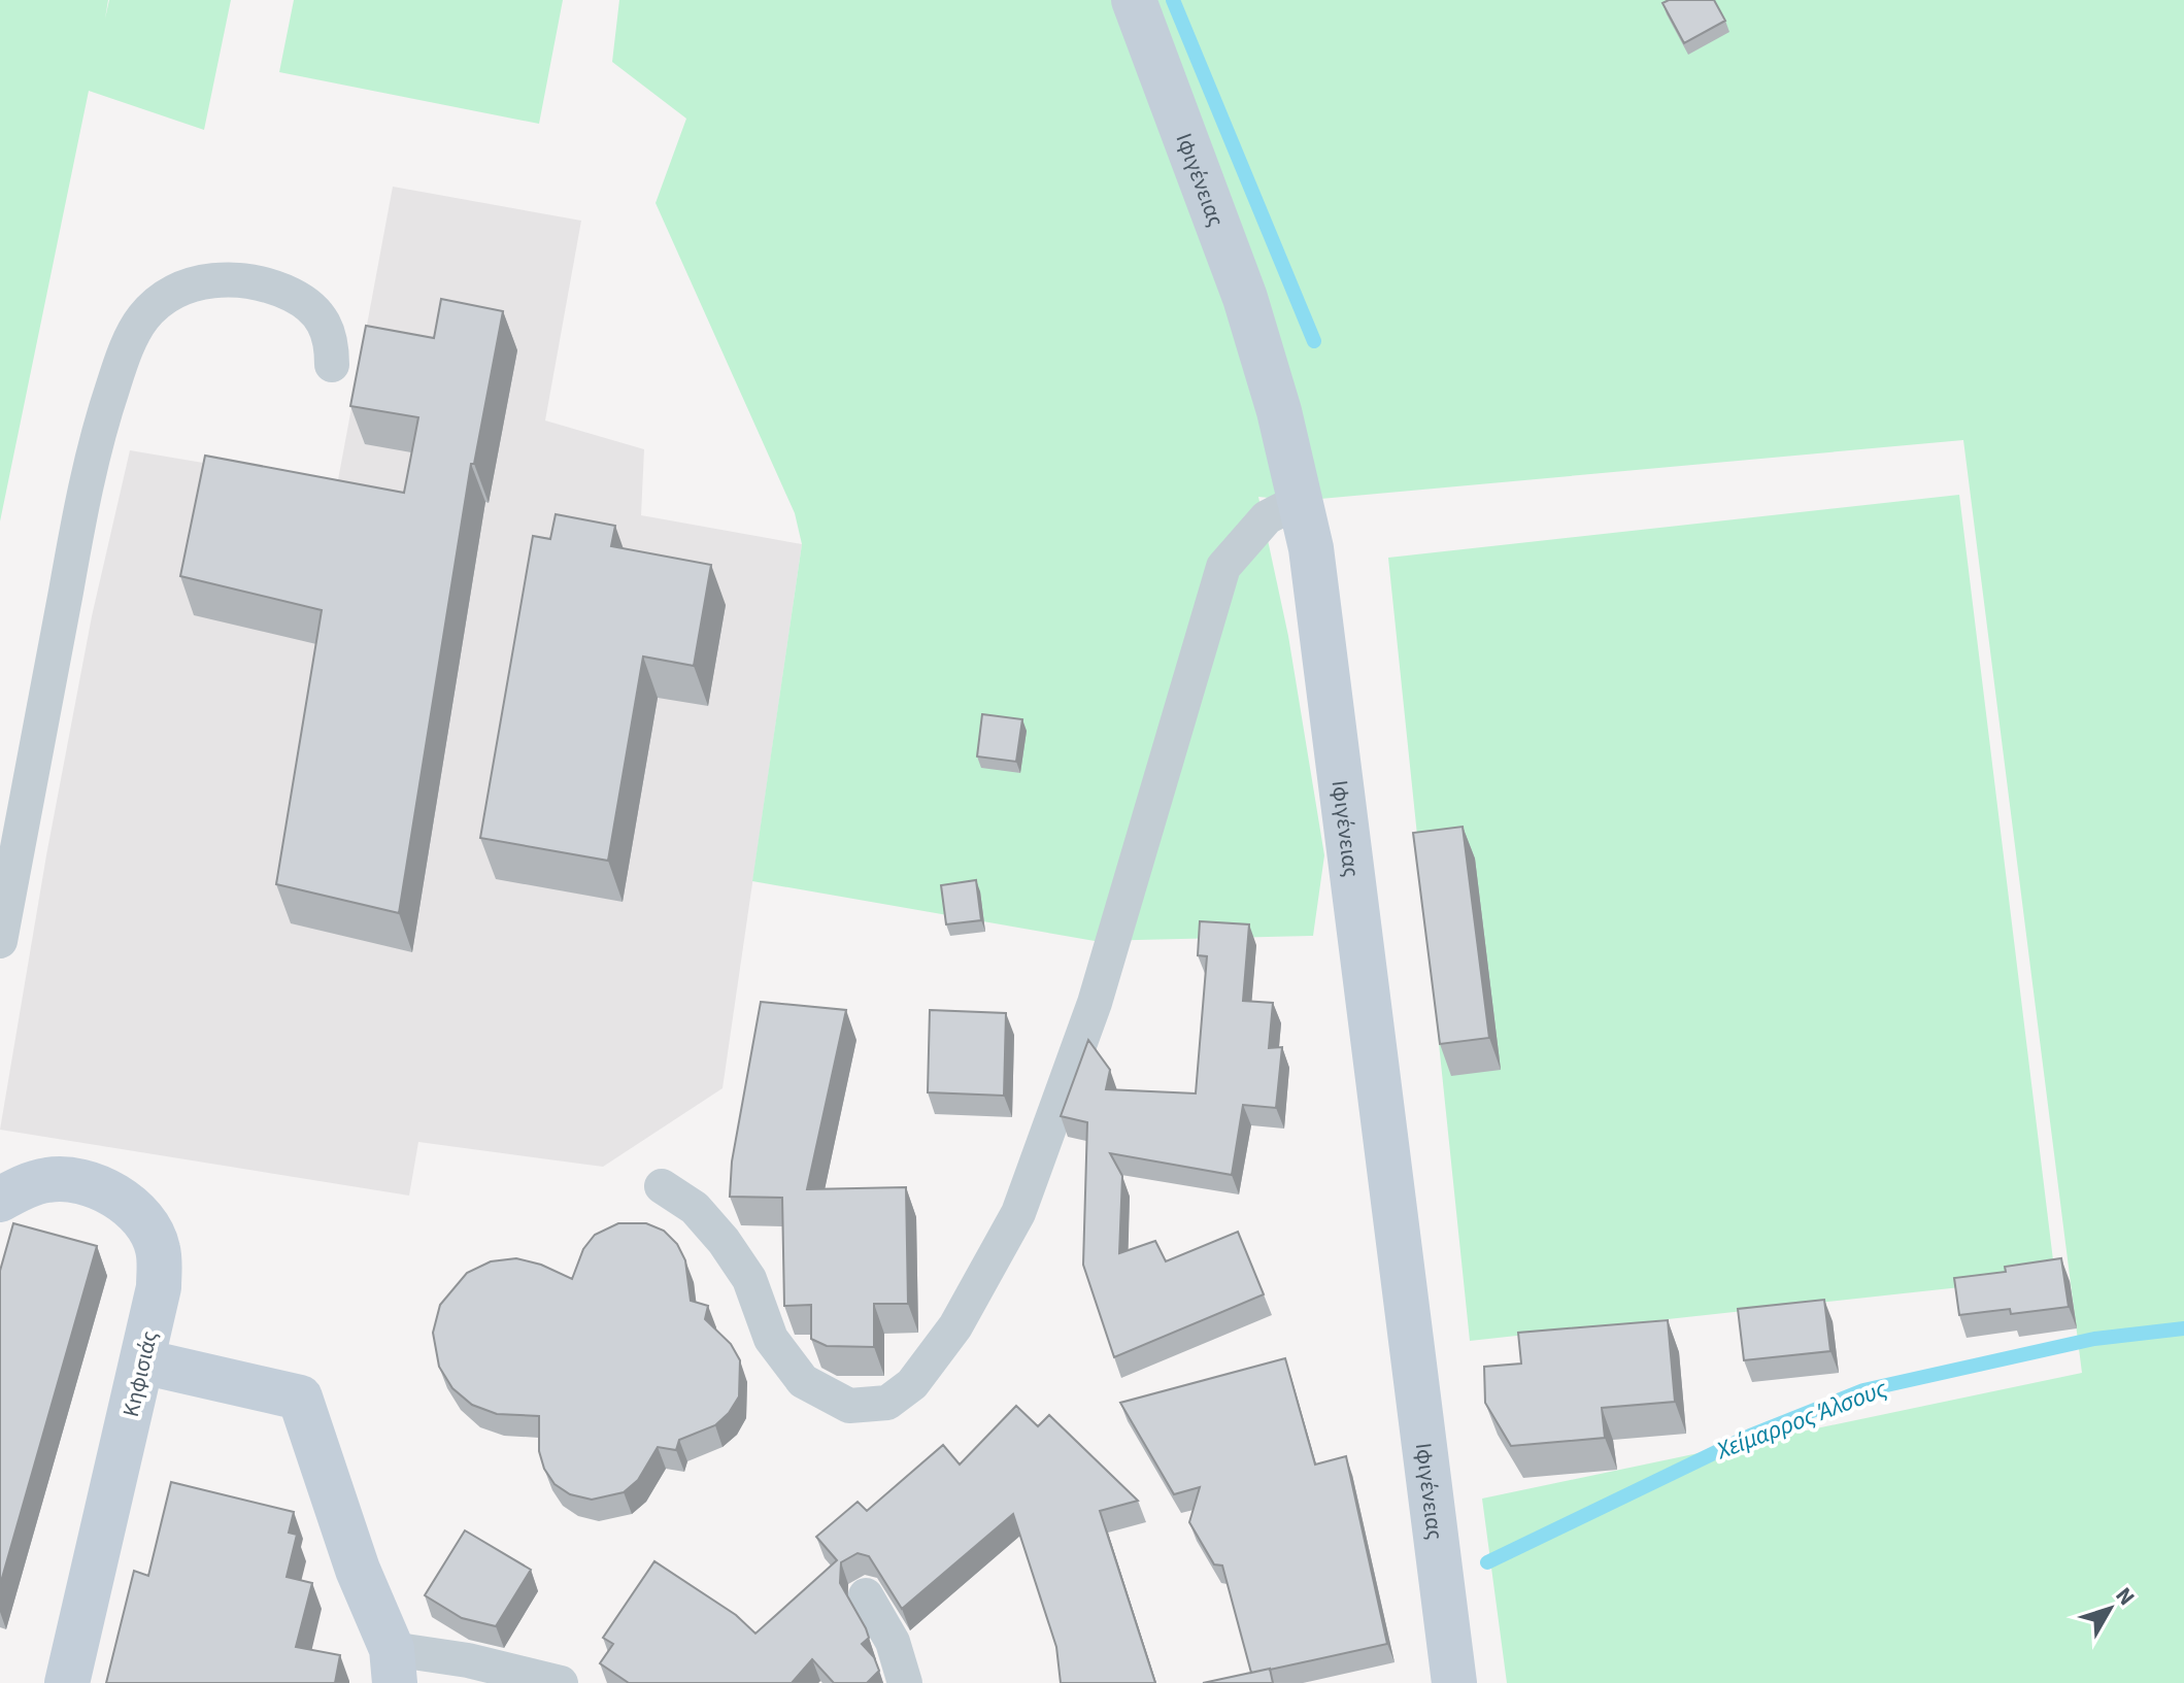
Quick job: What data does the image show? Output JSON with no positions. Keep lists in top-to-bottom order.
{
  "streets": {
    "street": ["Ιφιγένειας", "Κηφισιάς"]
  },
  "water": ["Χείμαρρος Άλσους"],
  "north": "top right"
}
